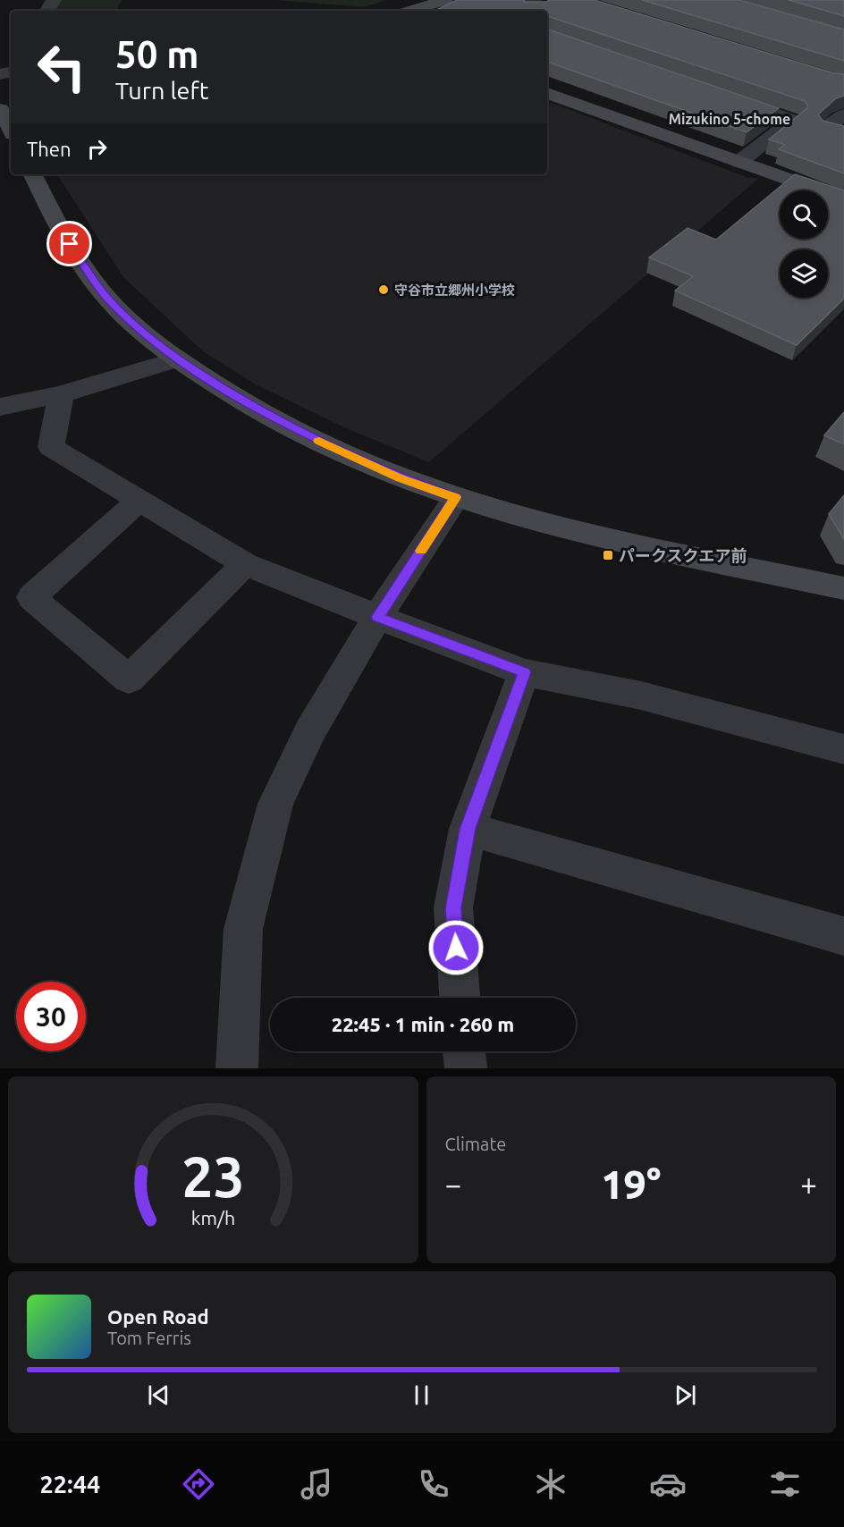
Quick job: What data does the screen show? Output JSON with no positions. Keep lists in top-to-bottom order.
{
  "districts": ["Mizukino 5-chome"],
  "places": {
    "other": ["守谷市立郷州小学校"],
    "transit": ["パークスクエア前"]
  },
  "page": {
    "turn": ["50 m", "Turn left"],
    "then": "Then",
    "limit": "30",
    "trip": "22:45 · 1 min · 260 m",
    "tile": "Climate",
    "heat": ["−", "19°", "+"],
    "song": ["Open Road", "Tom Ferris"],
    "tabs": "22:44",
    "gauge": ["23", "km/h"]
  }
}
